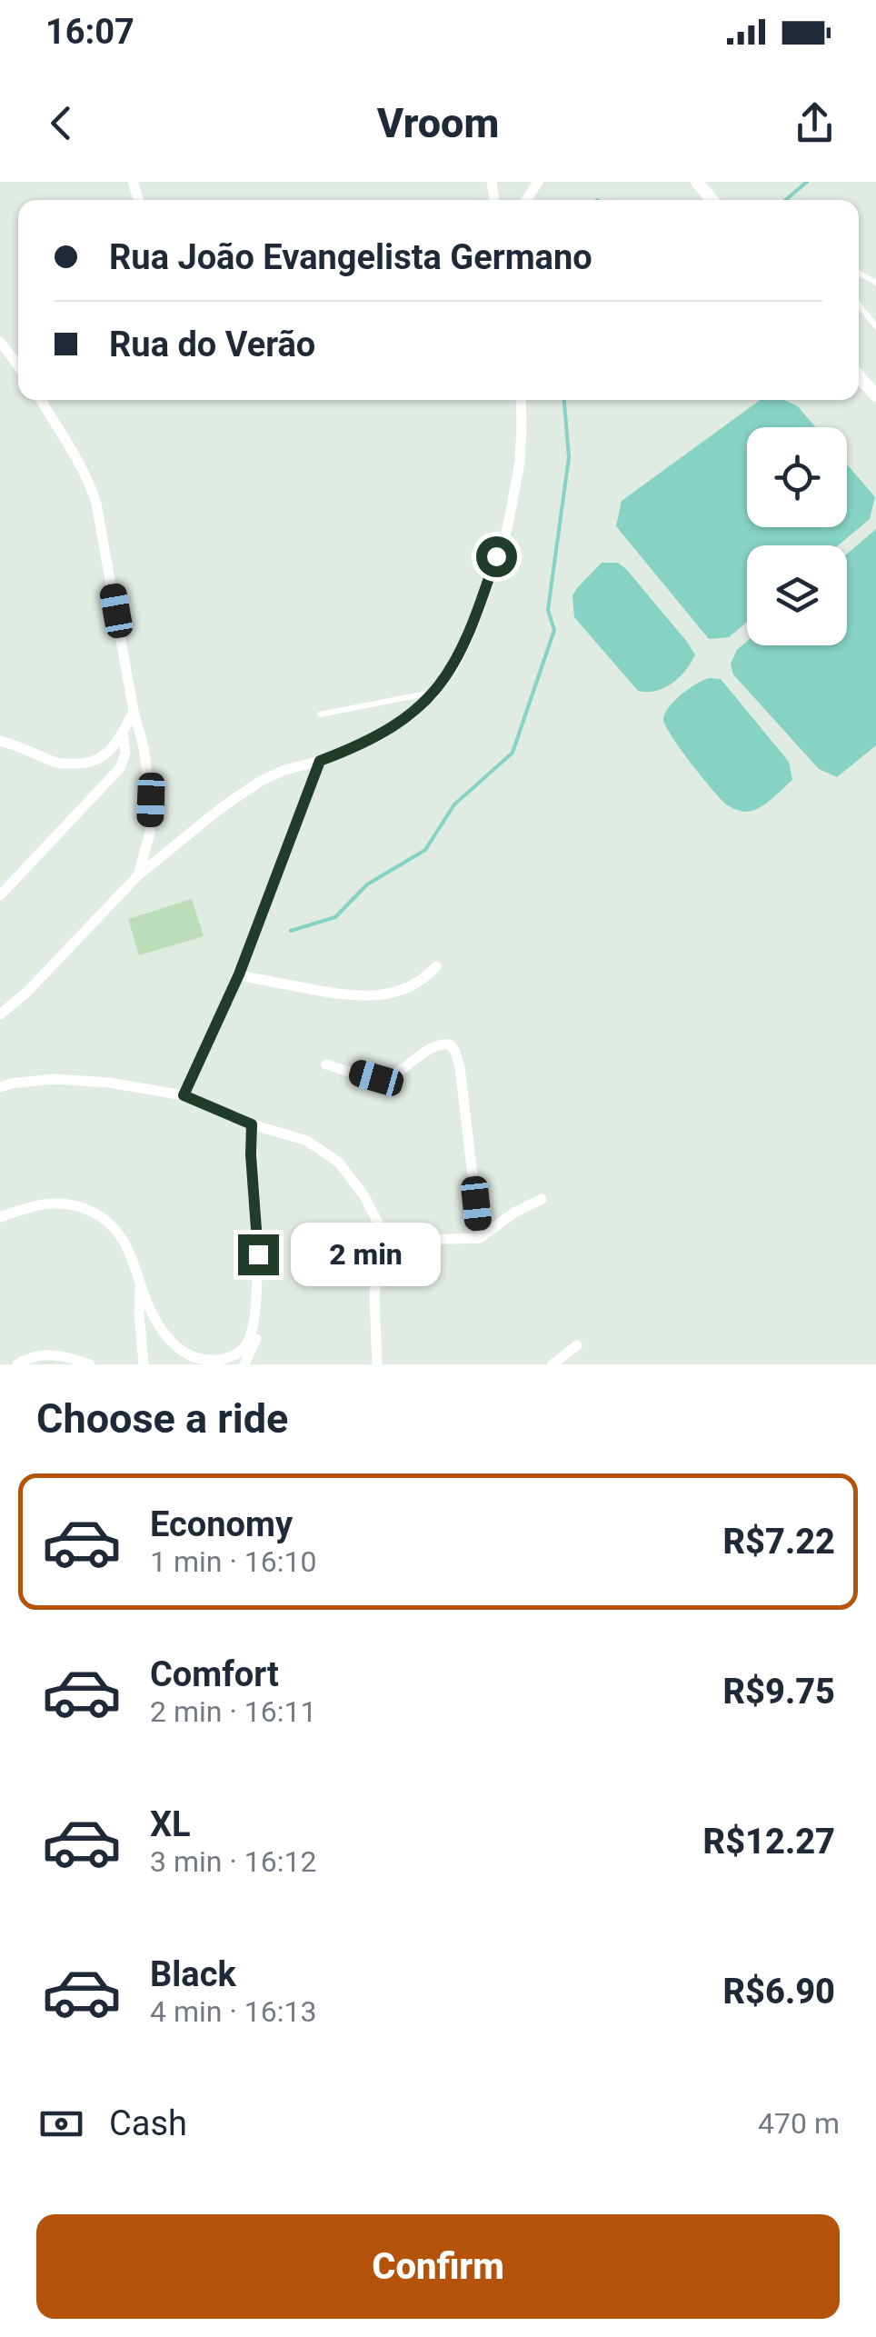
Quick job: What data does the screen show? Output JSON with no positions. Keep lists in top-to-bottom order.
{
  "page": {
    "status": "16:07",
    "header": "Vroom",
    "banner": ["Rua João Evangelista Germano", "Rua do Verão"],
    "bubble": "2 min",
    "heading": "Choose a ride",
    "list": [
      {
        "name": "Economy",
        "note": "1 min · 16:10",
        "value": "R$7.22"
      },
      {
        "name": "Comfort",
        "note": "2 min · 16:11",
        "value": "R$9.75"
      },
      {
        "name": "XL",
        "note": "3 min · 16:12",
        "value": "R$12.27"
      },
      {
        "name": "Black",
        "note": "4 min · 16:13",
        "value": "R$6.90"
      }
    ],
    "pay": ["Cash", "470 m"],
    "buttons": "Confirm"
  }
}
